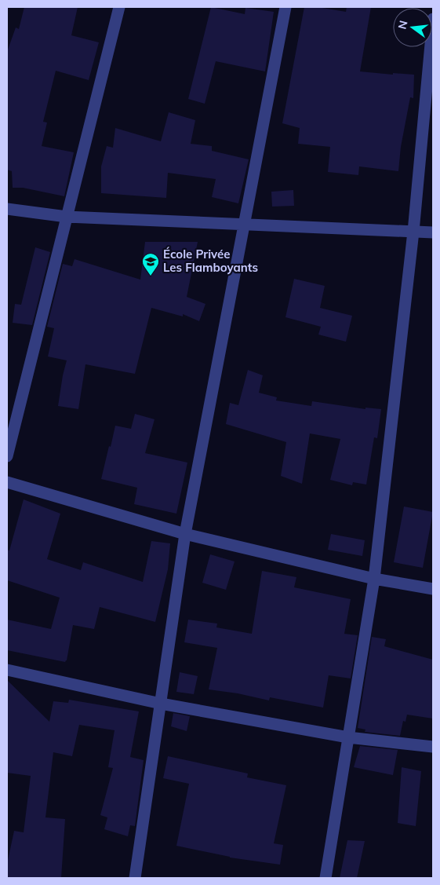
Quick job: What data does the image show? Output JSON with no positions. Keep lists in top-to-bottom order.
{
  "places": {
    "school or university": ["École Privée Les Flamboyants"]
  },
  "north": "left"
}
